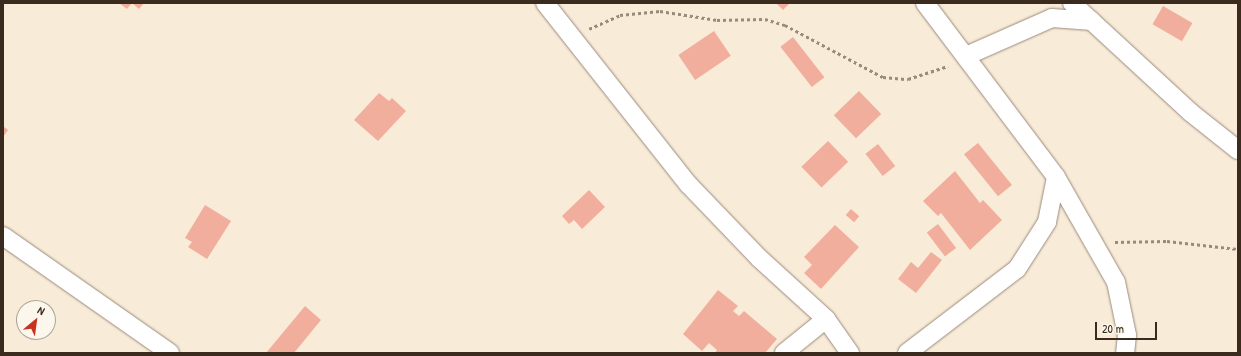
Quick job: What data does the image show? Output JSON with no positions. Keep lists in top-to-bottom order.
{
  "scale_bar": "20 m",
  "north": "top right"
}
